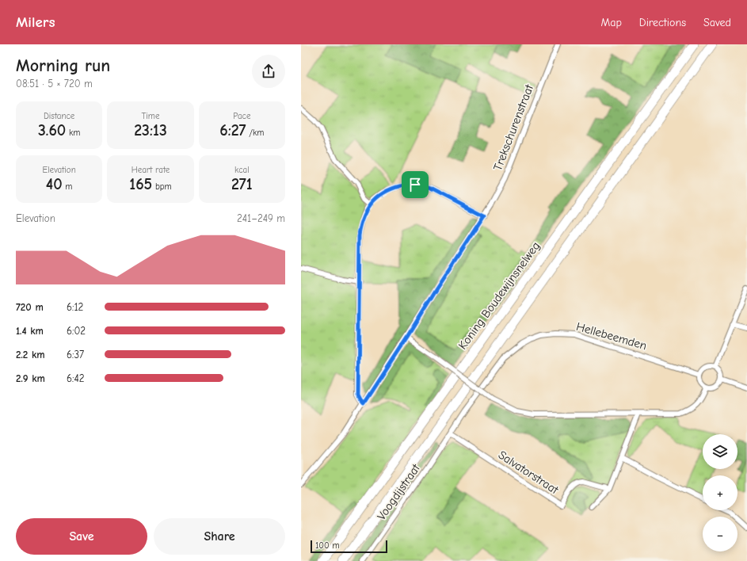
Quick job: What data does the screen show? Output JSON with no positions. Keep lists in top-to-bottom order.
{
  "streets": {
    "highway": ["Koning Boudewijnsnelweg"],
    "street": [
      "Trekschurenstraat",
      "Hellebeemden",
      "Salvatorstraat",
      "Voogdijstraat"
    ]
  },
  "crossings": [
    ["Hellebeemden", "Salvatorstraat"],
    ["Hellebeemden", "Voogdijstraat"],
    ["Salvatorstraat", "Voogdijstraat"]
  ],
  "scale_bar": "100 m",
  "page": {
    "header": "Milers",
    "nav": ["Map", "Directions", "Saved"],
    "heading": ["Morning run", "08:51 · 5 × 720 m"],
    "stats": [
      ["Distance", "3.60 km"],
      ["Time", "23:13"],
      ["Pace", "6:27 /km"],
      ["Elevation", "40 m"],
      ["Heart rate", "165 bpm"],
      ["kcal", "271"]
    ],
    "chart": ["Elevation", "241–249 m"],
    "list": [
      {
        "name": "720 m",
        "note": "6:12"
      },
      {
        "name": "1.4 km",
        "note": "6:02"
      },
      {
        "name": "2.2 km",
        "note": "6:37"
      },
      {
        "name": "2.9 km",
        "note": "6:42"
      }
    ],
    "map_buttons": ["+", "−"],
    "buttons": ["Save", "Share"],
    "scale": "100 m"
  }
}
